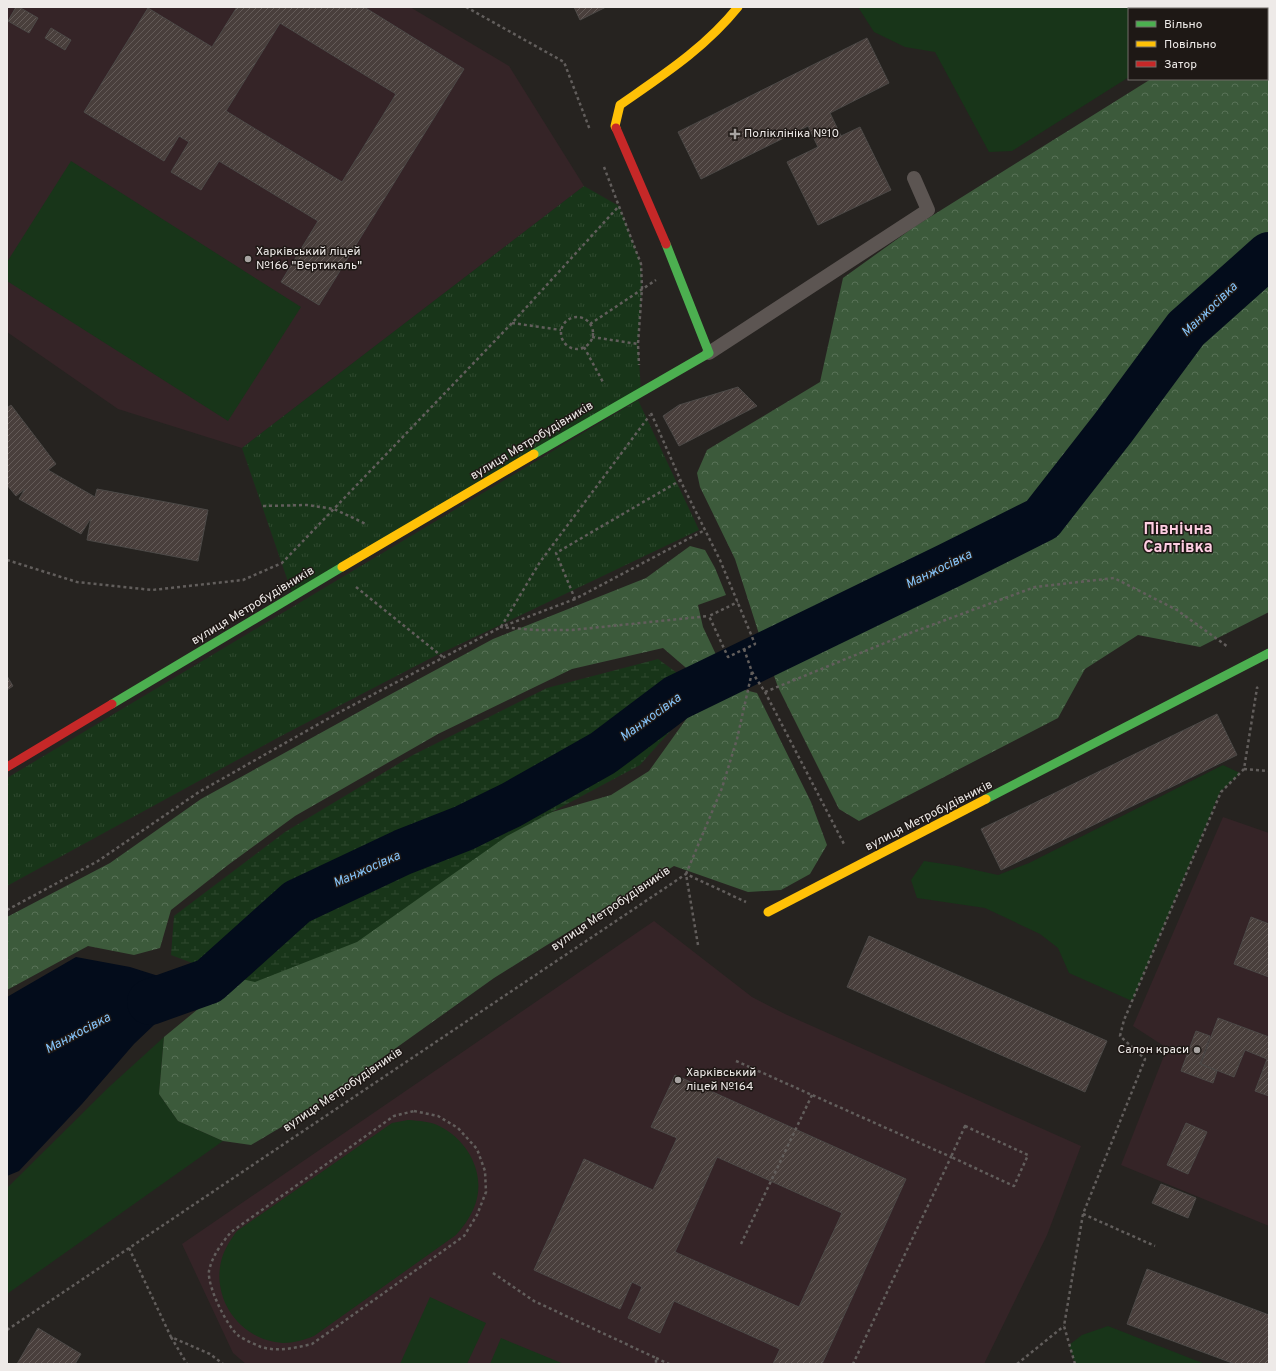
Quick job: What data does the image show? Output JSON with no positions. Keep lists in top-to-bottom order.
{
  "streets": {
    "street": ["вулиця Метробудівників"]
  },
  "districts": ["Північна Салтівка"],
  "water": ["Манжосівка"],
  "places": {
    "health": ["Поліклініка №10"],
    "other": ["Харківський ліцей №166 \"Вертикаль\"", "Салон краси", "Харківський ліцей №164"]
  },
  "legend": ["Вільно", "Повільно", "Затор"]
}
